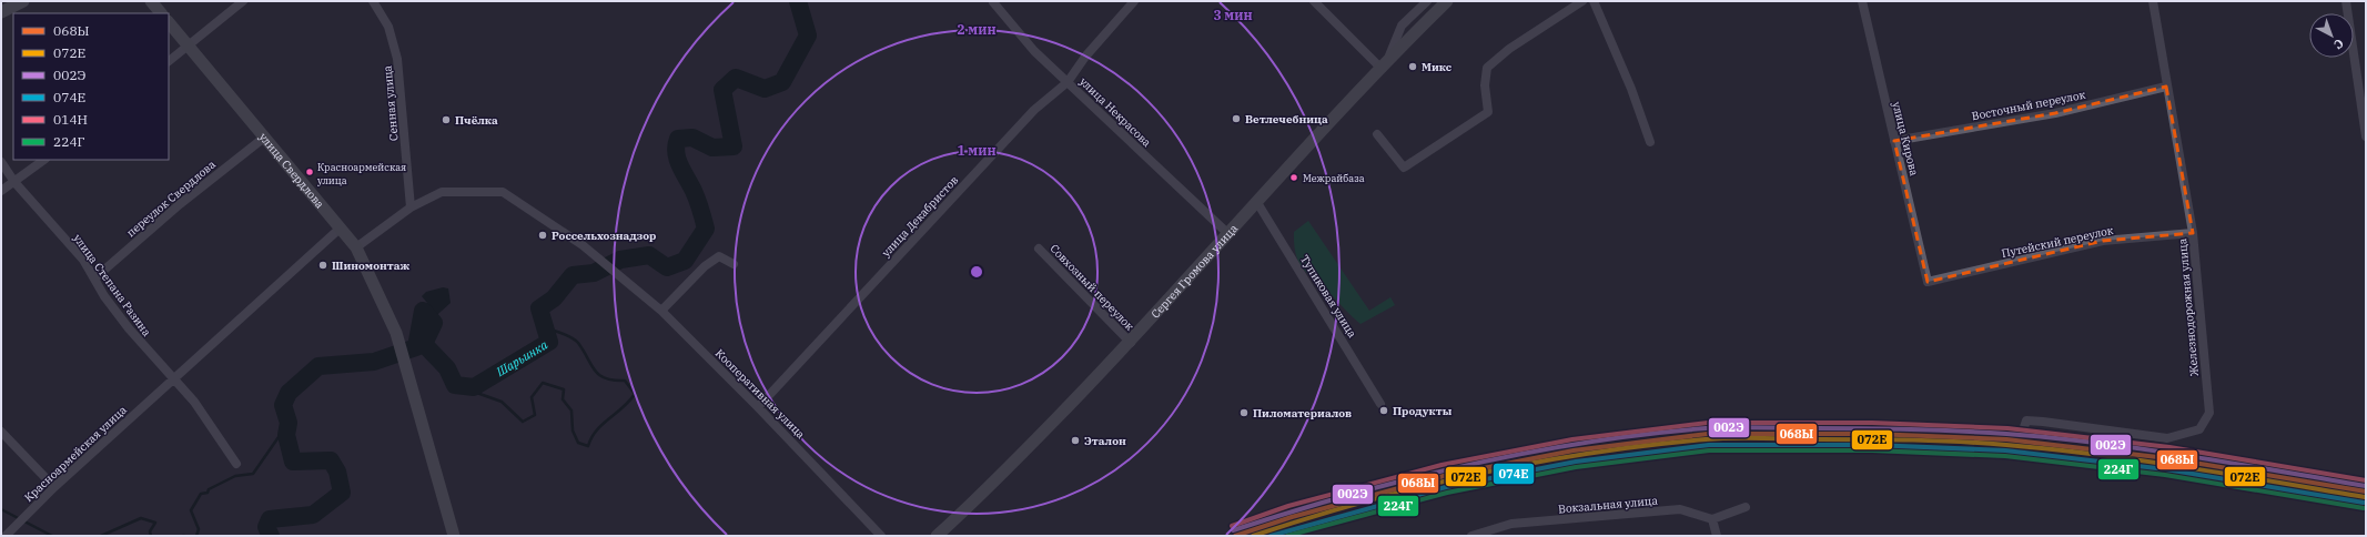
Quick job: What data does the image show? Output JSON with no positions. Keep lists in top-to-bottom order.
{
  "streets": {
    "street": [
      "Сенная улица",
      "Восточный переулок",
      "улица Некрасова",
      "улица Кирова",
      "улица Свердлова",
      "переулок Свердлова",
      "улица Декабристов",
      "Путейский переулок",
      "Сергея Громова улица",
      "улица Степана Разина",
      "Совхозный переулок",
      "Тупиковая улица",
      "Железнодорожная улица",
      "Кооперативная улица",
      "Красноармейская улица",
      "Вокзальная улица"
    ]
  },
  "crossings": [
    ["Сенная улица", "Кооперативная улица"],
    ["Восточный переулок", "улица Кирова"],
    ["Восточный переулок", "Железнодорожная улица"],
    ["улица Некрасова", "улица Декабристов"],
    ["улица Некрасова", "Сергея Громова улица"],
    ["улица Кирова", "Путейский переулок"],
    ["улица Свердлова", "переулок Свердлова"],
    ["улица Свердлова", "Красноармейская улица"],
    ["переулок Свердлова", "улица Степана Разина"],
    ["улица Декабристов", "Кооперативная улица"],
    ["Путейский переулок", "Железнодорожная улица"],
    ["Сергея Громова улица", "Совхозный переулок"],
    ["Сергея Громова улица", "Тупиковая улица"],
    ["улица Степана Разина", "Красноармейская улица"]
  ],
  "water": ["Шарьинка"],
  "places": [
    "Микс",
    "Ветлечебница",
    "Пчёлка",
    "Красноармейская улица",
    "Межрайбаза",
    "Россельхознадзор",
    "Шиномонтаж",
    "Продукты",
    "Пиломатериалов",
    "Эталон"
  ],
  "lines": [
    "transit line 014Н",
    "transit line 002Э",
    "transit line 068Ы",
    "transit line 072Е",
    "transit line 074Е",
    "transit line 224Г"
  ],
  "legend": [
    "068Ы",
    "072Е",
    "002Э",
    "074Е",
    "014Н",
    "224Г"
  ],
  "north": "bottom right",
  "rings": ["3 мин", "2 мин", "1 мин"]
}
